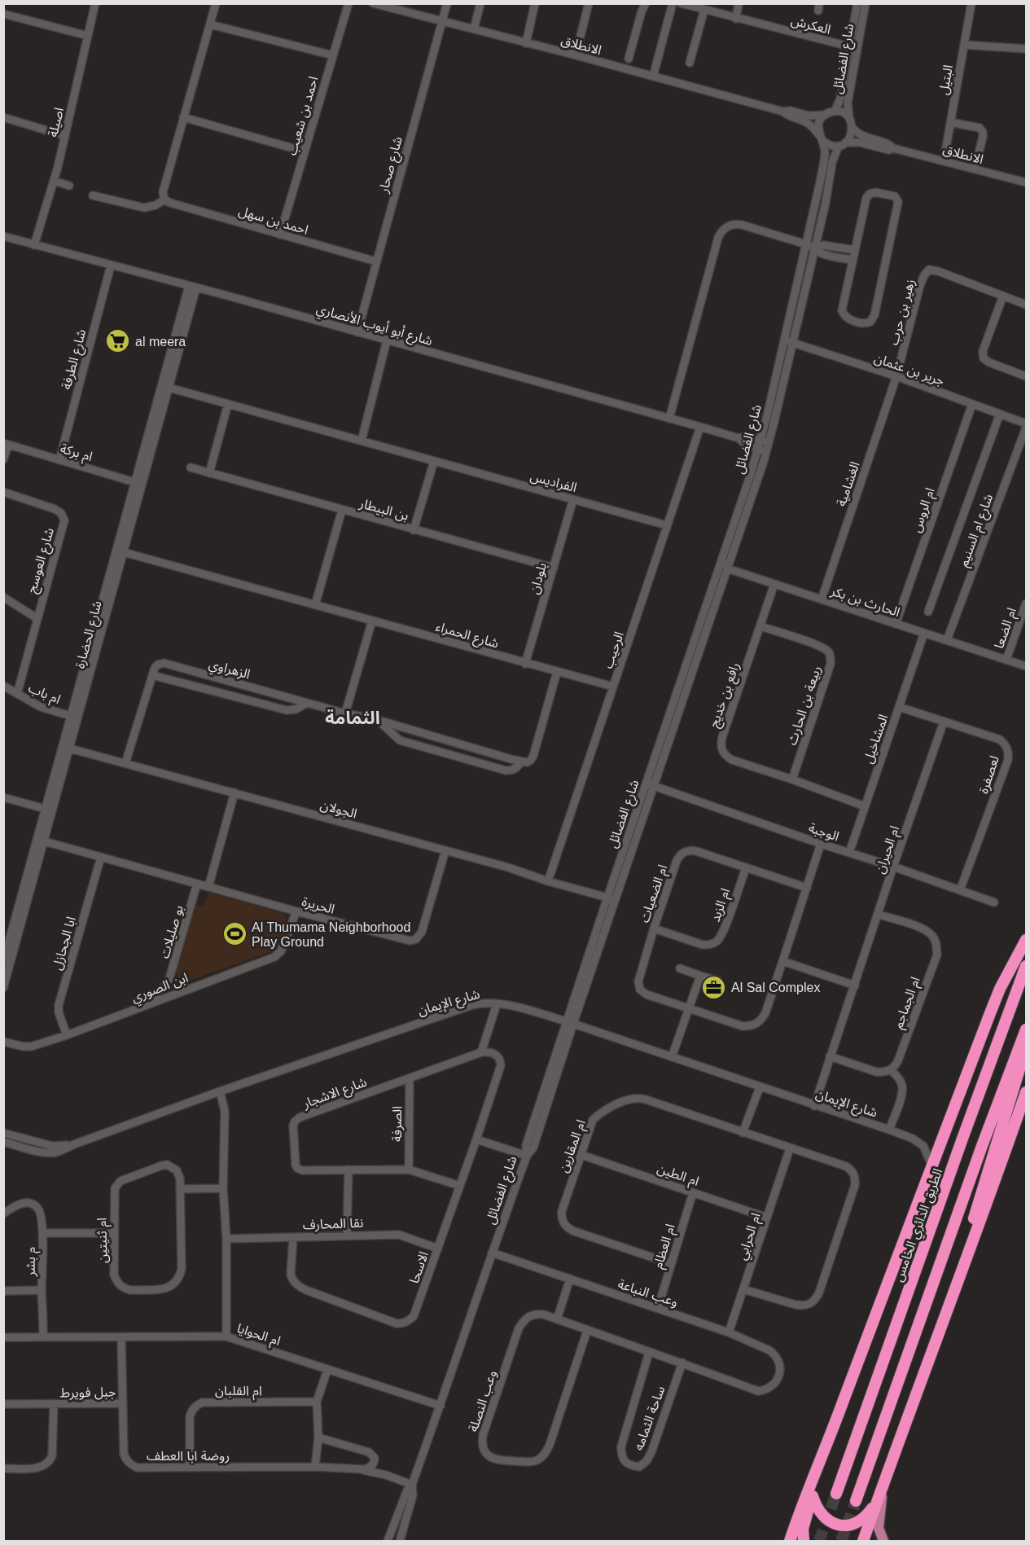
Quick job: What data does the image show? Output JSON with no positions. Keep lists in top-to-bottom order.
{
  "streets": {
    "highway": ["الطريق الدائري الخامس"],
    "street": [
      "العكرش",
      "الانطلاق",
      "شارع الفضائل",
      "البتيل",
      "احمد بن شعيب",
      "اصيلة",
      "شارع صحار",
      "احمد بن سهل",
      "زهير بن حرب",
      "شارع أبو أيوب الأنصاري",
      "شارع الطرفة",
      "جرير بن عثمان",
      "ام بركة",
      "الفراديس",
      "الغشامية",
      "بن البيطار",
      "ام الروس",
      "شارع ام السنيم",
      "شارع العوسج",
      "بلودان",
      "الحارث بن بكر",
      "ام الضعا",
      "شارع الحضارة",
      "شارع الحمراء",
      "الرحيب",
      "الزهراوي",
      "ام باب",
      "رافع بن خديج",
      "ربيعة بن الحارث",
      "المشاخيل",
      "لعصفرة",
      "الجولان",
      "الوجبة",
      "ام الحيران",
      "ام الضعيات",
      "الحريرة",
      "ام الزبد",
      "بو صليلات",
      "ابا الجحازل",
      "ابن الصوري",
      "شارع الإيمان",
      "ام الجماجم",
      "شارع الاشجار",
      "الصرفة",
      "ام المقارين",
      "ام الطين",
      "نقا المحارف",
      "ام الحرابي",
      "ام ثنيتين",
      "ام العظام",
      "م بشر",
      "الاسحا",
      "وعب النباعة",
      "ام الحوايا",
      "ام القلبان",
      "جبل فويرط",
      "وعب النصلة",
      "ساحة الثمامه",
      "روضة ابا العطف"
    ]
  },
  "crossings": [
    ["العكرش", "شارع الفضائل"],
    ["الانطلاق", "شارع الفضائل"],
    ["الانطلاق", "البتيل"],
    ["الانطلاق", "شارع صحار"],
    ["شارع الفضائل", "شارع أبو أيوب الأنصاري"],
    ["شارع الفضائل", "جرير بن عثمان"],
    ["شارع الفضائل", "الجولان"],
    ["شارع الفضائل", "الوجبة"],
    ["شارع الفضائل", "شارع الإيمان"],
    ["شارع الفضائل", "وعب النباعة"],
    ["شارع الفضائل", "ام الحوايا"],
    ["شارع الفضائل", "روضة ابا العطف"],
    ["احمد بن شعيب", "احمد بن سهل"],
    ["اصيلة", "شارع أبو أيوب الأنصاري"],
    ["شارع صحار", "احمد بن سهل"],
    ["شارع صحار", "شارع أبو أيوب الأنصاري"],
    ["زهير بن حرب", "جرير بن عثمان"],
    ["زهير بن حرب", "الغشامية"],
    ["شارع أبو أيوب الأنصاري", "شارع الطرفة"],
    ["شارع أبو أيوب الأنصاري", "شارع الحضارة"],
    ["شارع أبو أيوب الأنصاري", "الرحيب"],
    ["شارع الطرفة", "ام بركة"],
    ["جرير بن عثمان", "الغشامية"],
    ["جرير بن عثمان", "ام الروس"],
    ["ام بركة", "شارع الحضارة"],
    ["الفراديس", "بلودان"],
    ["الفراديس", "شارع الحضارة"],
    ["الفراديس", "الرحيب"],
    ["الغشامية", "الحارث بن بكر"],
    ["بن البيطار", "بلودان"],
    ["ام الروس", "الحارث بن بكر"],
    ["شارع ام السنيم", "الحارث بن بكر"],
    ["شارع العوسج", "ام باب"],
    ["بلودان", "شارع الحمراء"],
    ["الحارث بن بكر", "ام الضعا"],
    ["الحارث بن بكر", "رافع بن خديج"],
    ["الحارث بن بكر", "المشاخيل"],
    ["شارع الحضارة", "شارع الحمراء"],
    ["شارع الحضارة", "ام باب"],
    ["شارع الحضارة", "الجولان"],
    ["شارع الحضارة", "الحريرة"],
    ["شارع الحمراء", "الرحيب"],
    ["الرحيب", "الجولان"],
    ["رافع بن خديج", "ربيعة بن الحارث"],
    ["رافع بن خديج", "المشاخيل"],
    ["المشاخيل", "لعصفرة"],
    ["المشاخيل", "الوجبة"],
    ["لعصفرة", "الوجبة"],
    ["لعصفرة", "ام الحيران"],
    ["الجولان", "الحريرة"],
    ["الوجبة", "ام الحيران"],
    ["الوجبة", "ام الضعيات"],
    ["ام الحيران", "شارع الإيمان"],
    ["ام الحيران", "ام الجماجم"],
    ["ام الضعيات", "ام الزبد"],
    ["الحريرة", "بو صليلات"],
    ["الحريرة", "ابا الجحازل"],
    ["الحريرة", "ابن الصوري"],
    ["بو صليلات", "ابن الصوري"],
    ["ابا الجحازل", "ابن الصوري"],
    ["شارع الإيمان", "ام الجماجم"],
    ["شارع الاشجار", "الصرفة"],
    ["شارع الاشجار", "الاسحا"],
    ["ام المقارين", "ام الطين"],
    ["ام المقارين", "ام الحرابي"],
    ["ام المقارين", "ام العظام"],
    ["ام الطين", "ام الحرابي"],
    ["ام الطين", "ام العظام"],
    ["نقا المحارف", "الاسحا"],
    ["ام الحرابي", "وعب النباعة"],
    ["ام ثنيتين", "م بشر"],
    ["ام العظام", "وعب النباعة"],
    ["م بشر", "ام الحوايا"],
    ["وعب النباعة", "وعب النصلة"],
    ["ام الحوايا", "روضة ابا العطف"],
    ["ام القلبان", "روضة ابا العطف"],
    ["جبل فويرط", "روضة ابا العطف"],
    ["وعب النصلة", "ساحة الثمامه"]
  ],
  "districts": ["الثمامة"],
  "places": {
    "supermarket": ["al meera"],
    "sports": ["Al Thumama Neighborhood Play Ground"],
    "office": ["Al Sal Complex"]
  }
}
